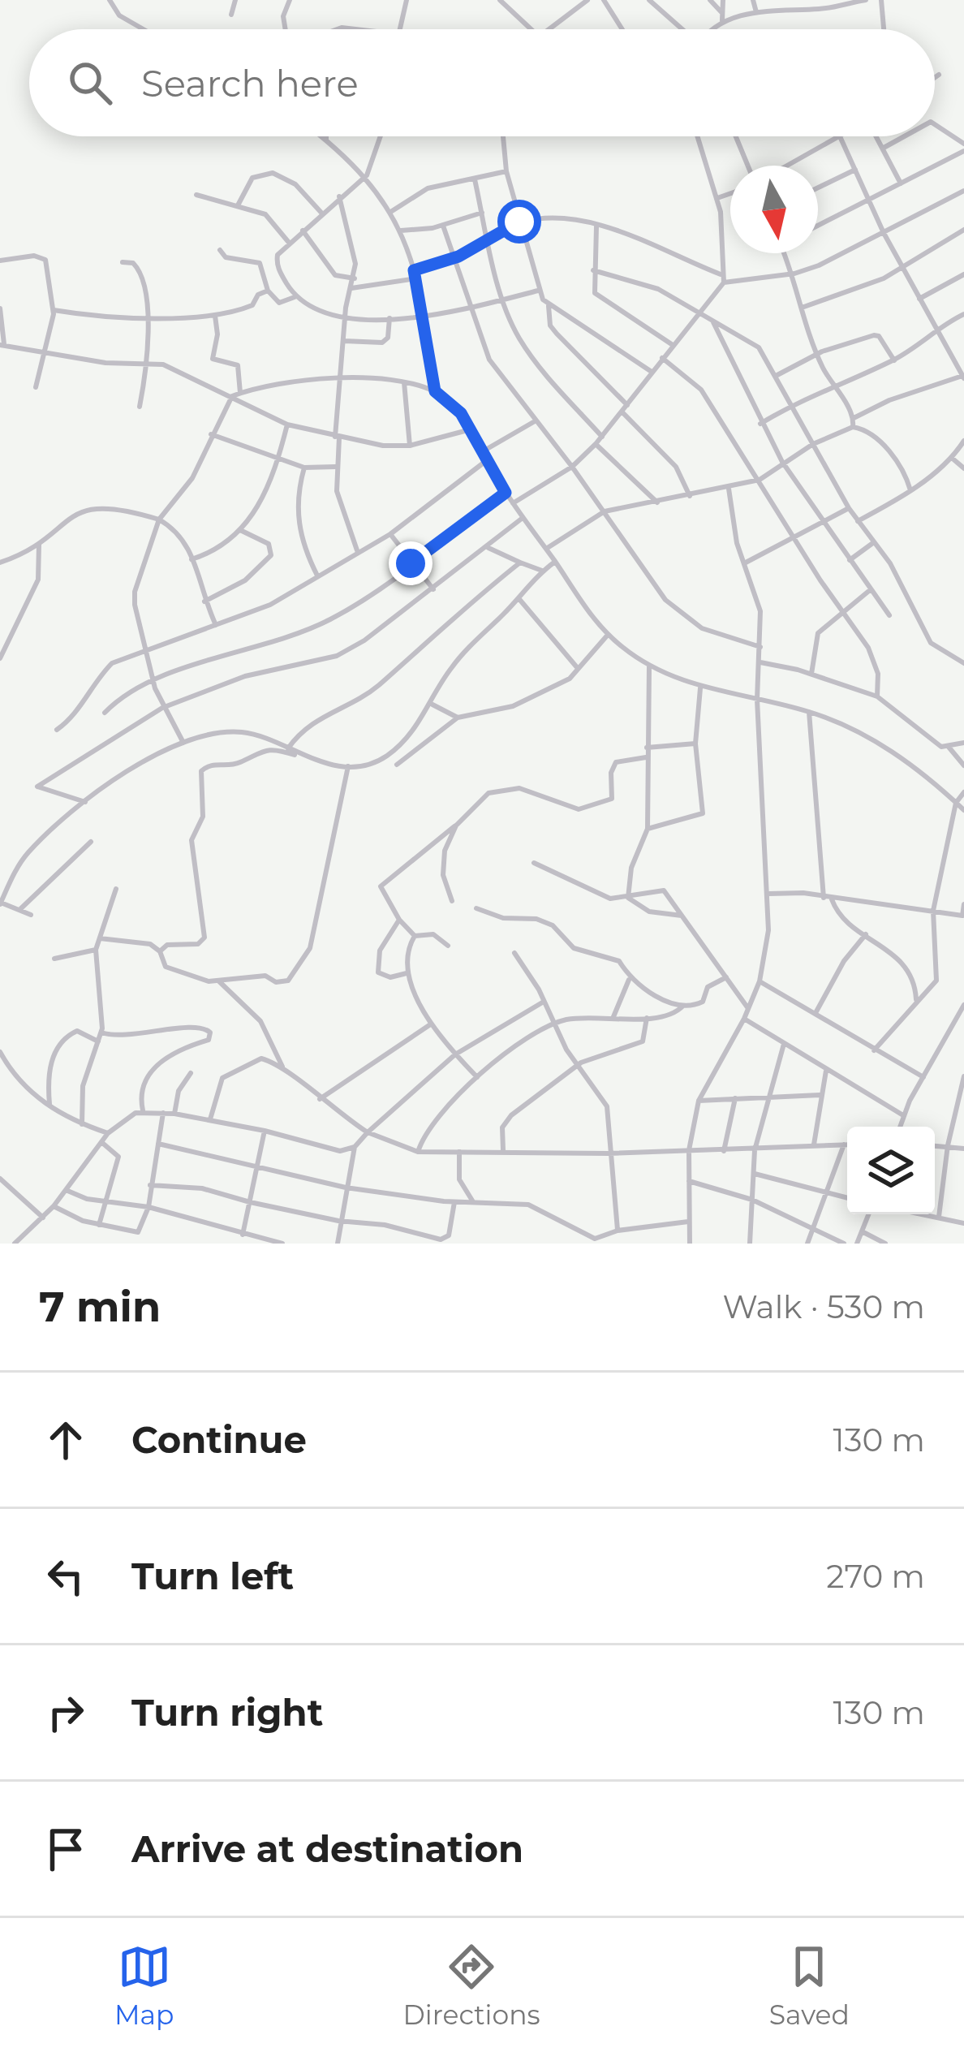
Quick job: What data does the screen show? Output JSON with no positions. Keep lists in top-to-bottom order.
{
  "north": "bottom",
  "page": {
    "search": "Search here",
    "heading": ["7 min", "Walk · 530 m"],
    "list": [
      ["Continue", "130 m"],
      ["Turn left", "270 m"],
      ["Turn right", "130 m"],
      "Arrive at destination"
    ],
    "nav": ["Map", "Directions", "Saved"]
  }
}
